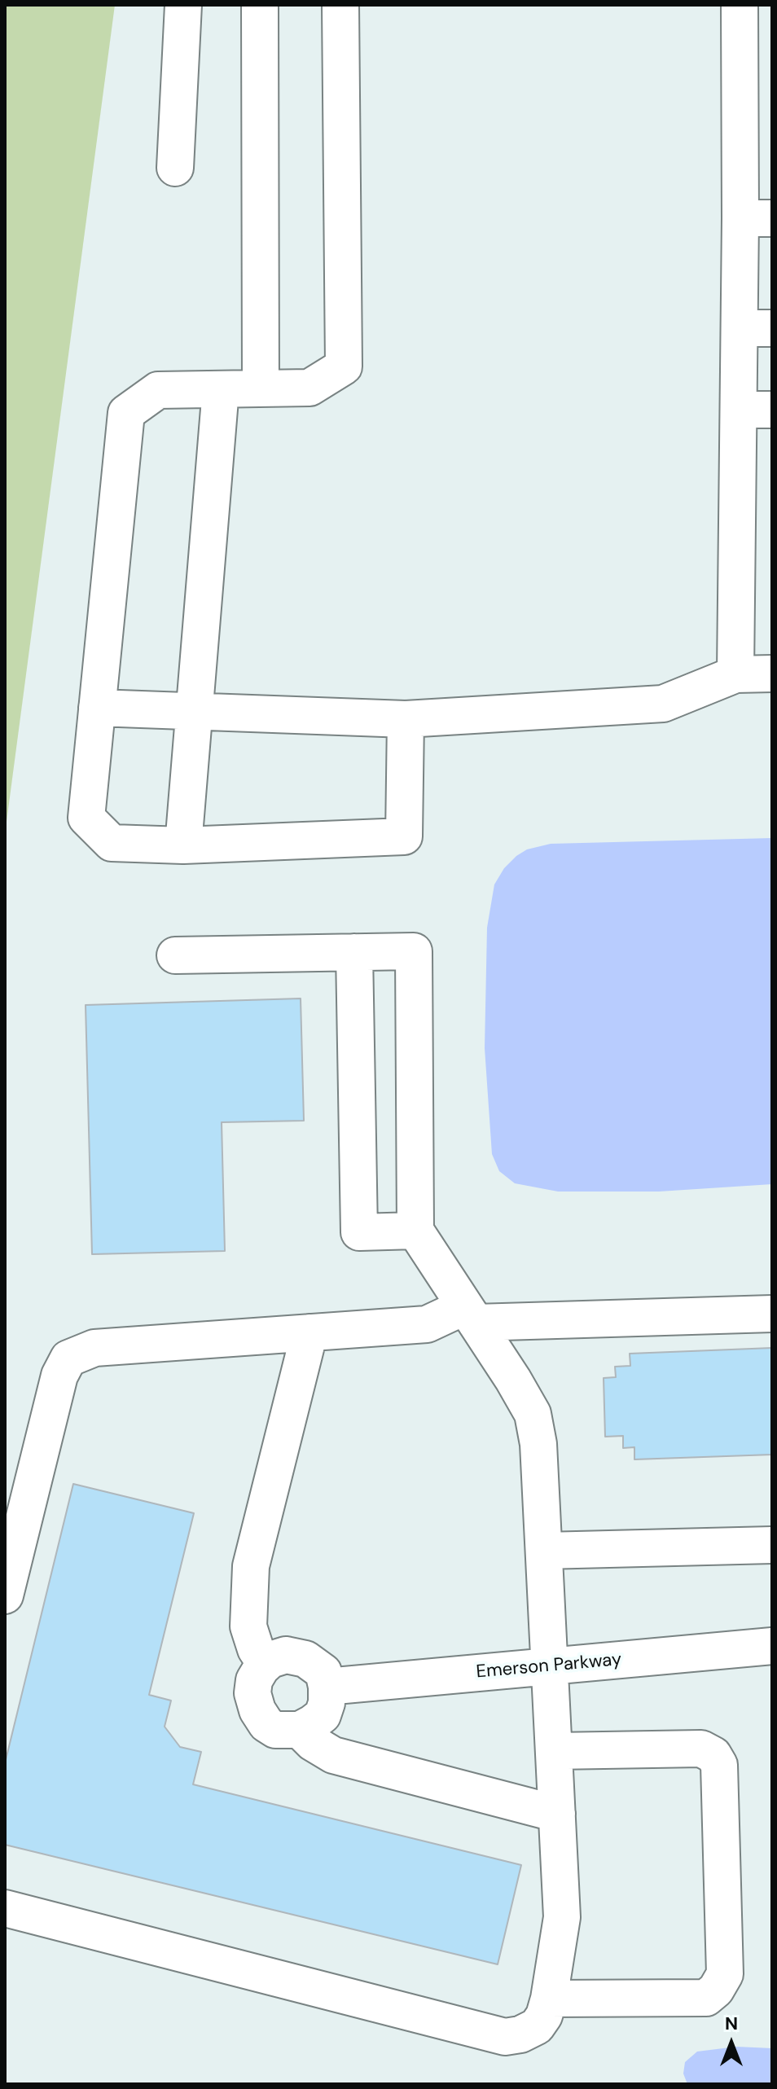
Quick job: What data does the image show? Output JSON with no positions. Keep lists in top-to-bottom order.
{
  "streets": {
    "street": ["Emerson Parkway"]
  },
  "north": "top"
}
